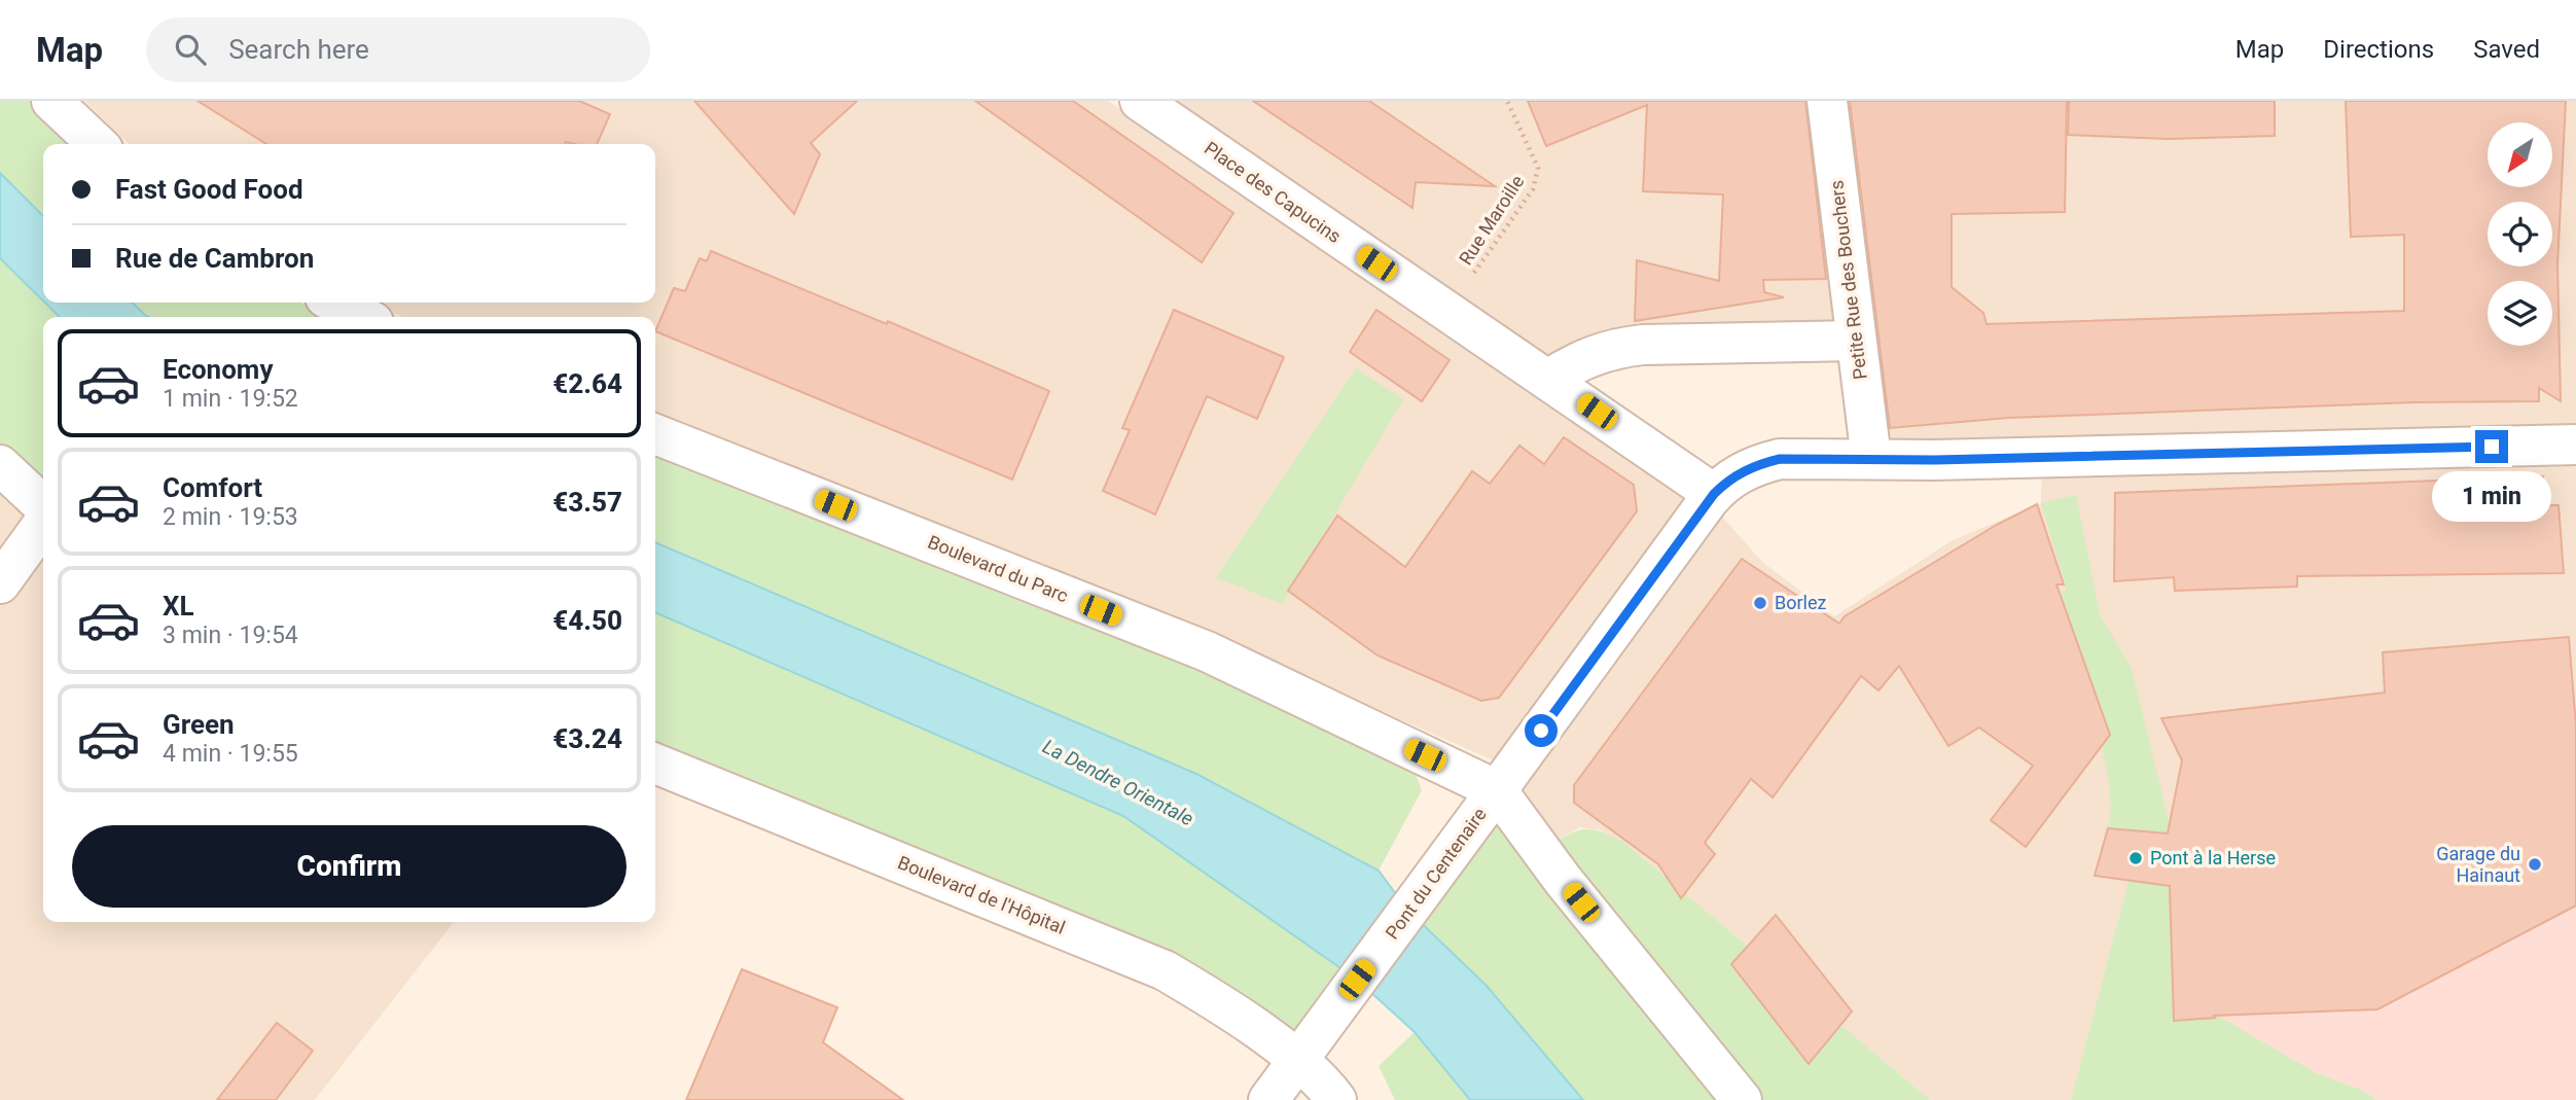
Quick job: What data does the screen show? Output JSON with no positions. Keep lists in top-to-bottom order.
{
  "streets": {
    "street": [
      "Place des Capucins",
      "Petite Rue des Bouchers",
      "Boulevard du Parc",
      "Pont du Centenaire",
      "Boulevard de l'Hôpital"
    ],
    "path": ["Rue Maroille"]
  },
  "crossings": [
    ["Place des Capucins", "Rue Maroille"],
    ["Place des Capucins", "Pont du Centenaire"],
    ["Petite Rue des Bouchers", "Pont du Centenaire"],
    ["Boulevard du Parc", "Pont du Centenaire"],
    ["Pont du Centenaire", "Boulevard de l'Hôpital"]
  ],
  "water": ["La Dendre Orientale"],
  "places": ["Borlez", "Pont à la Herse", "Garage du Hainaut"],
  "north": "bottom left",
  "page": {
    "header": "Map",
    "search": "Search here",
    "nav": ["Map", "Directions", "Saved"],
    "banner": ["Fast Good Food", "Rue de Cambron"],
    "list": [
      {
        "name": "Economy",
        "note": "1 min · 19:52",
        "value": "€2.64"
      },
      {
        "name": "Comfort",
        "note": "2 min · 19:53",
        "value": "€3.57"
      },
      {
        "name": "XL",
        "note": "3 min · 19:54",
        "value": "€4.50"
      },
      {
        "name": "Green",
        "note": "4 min · 19:55",
        "value": "€3.24"
      }
    ],
    "bubble": "1 min",
    "buttons": "Confirm"
  }
}
